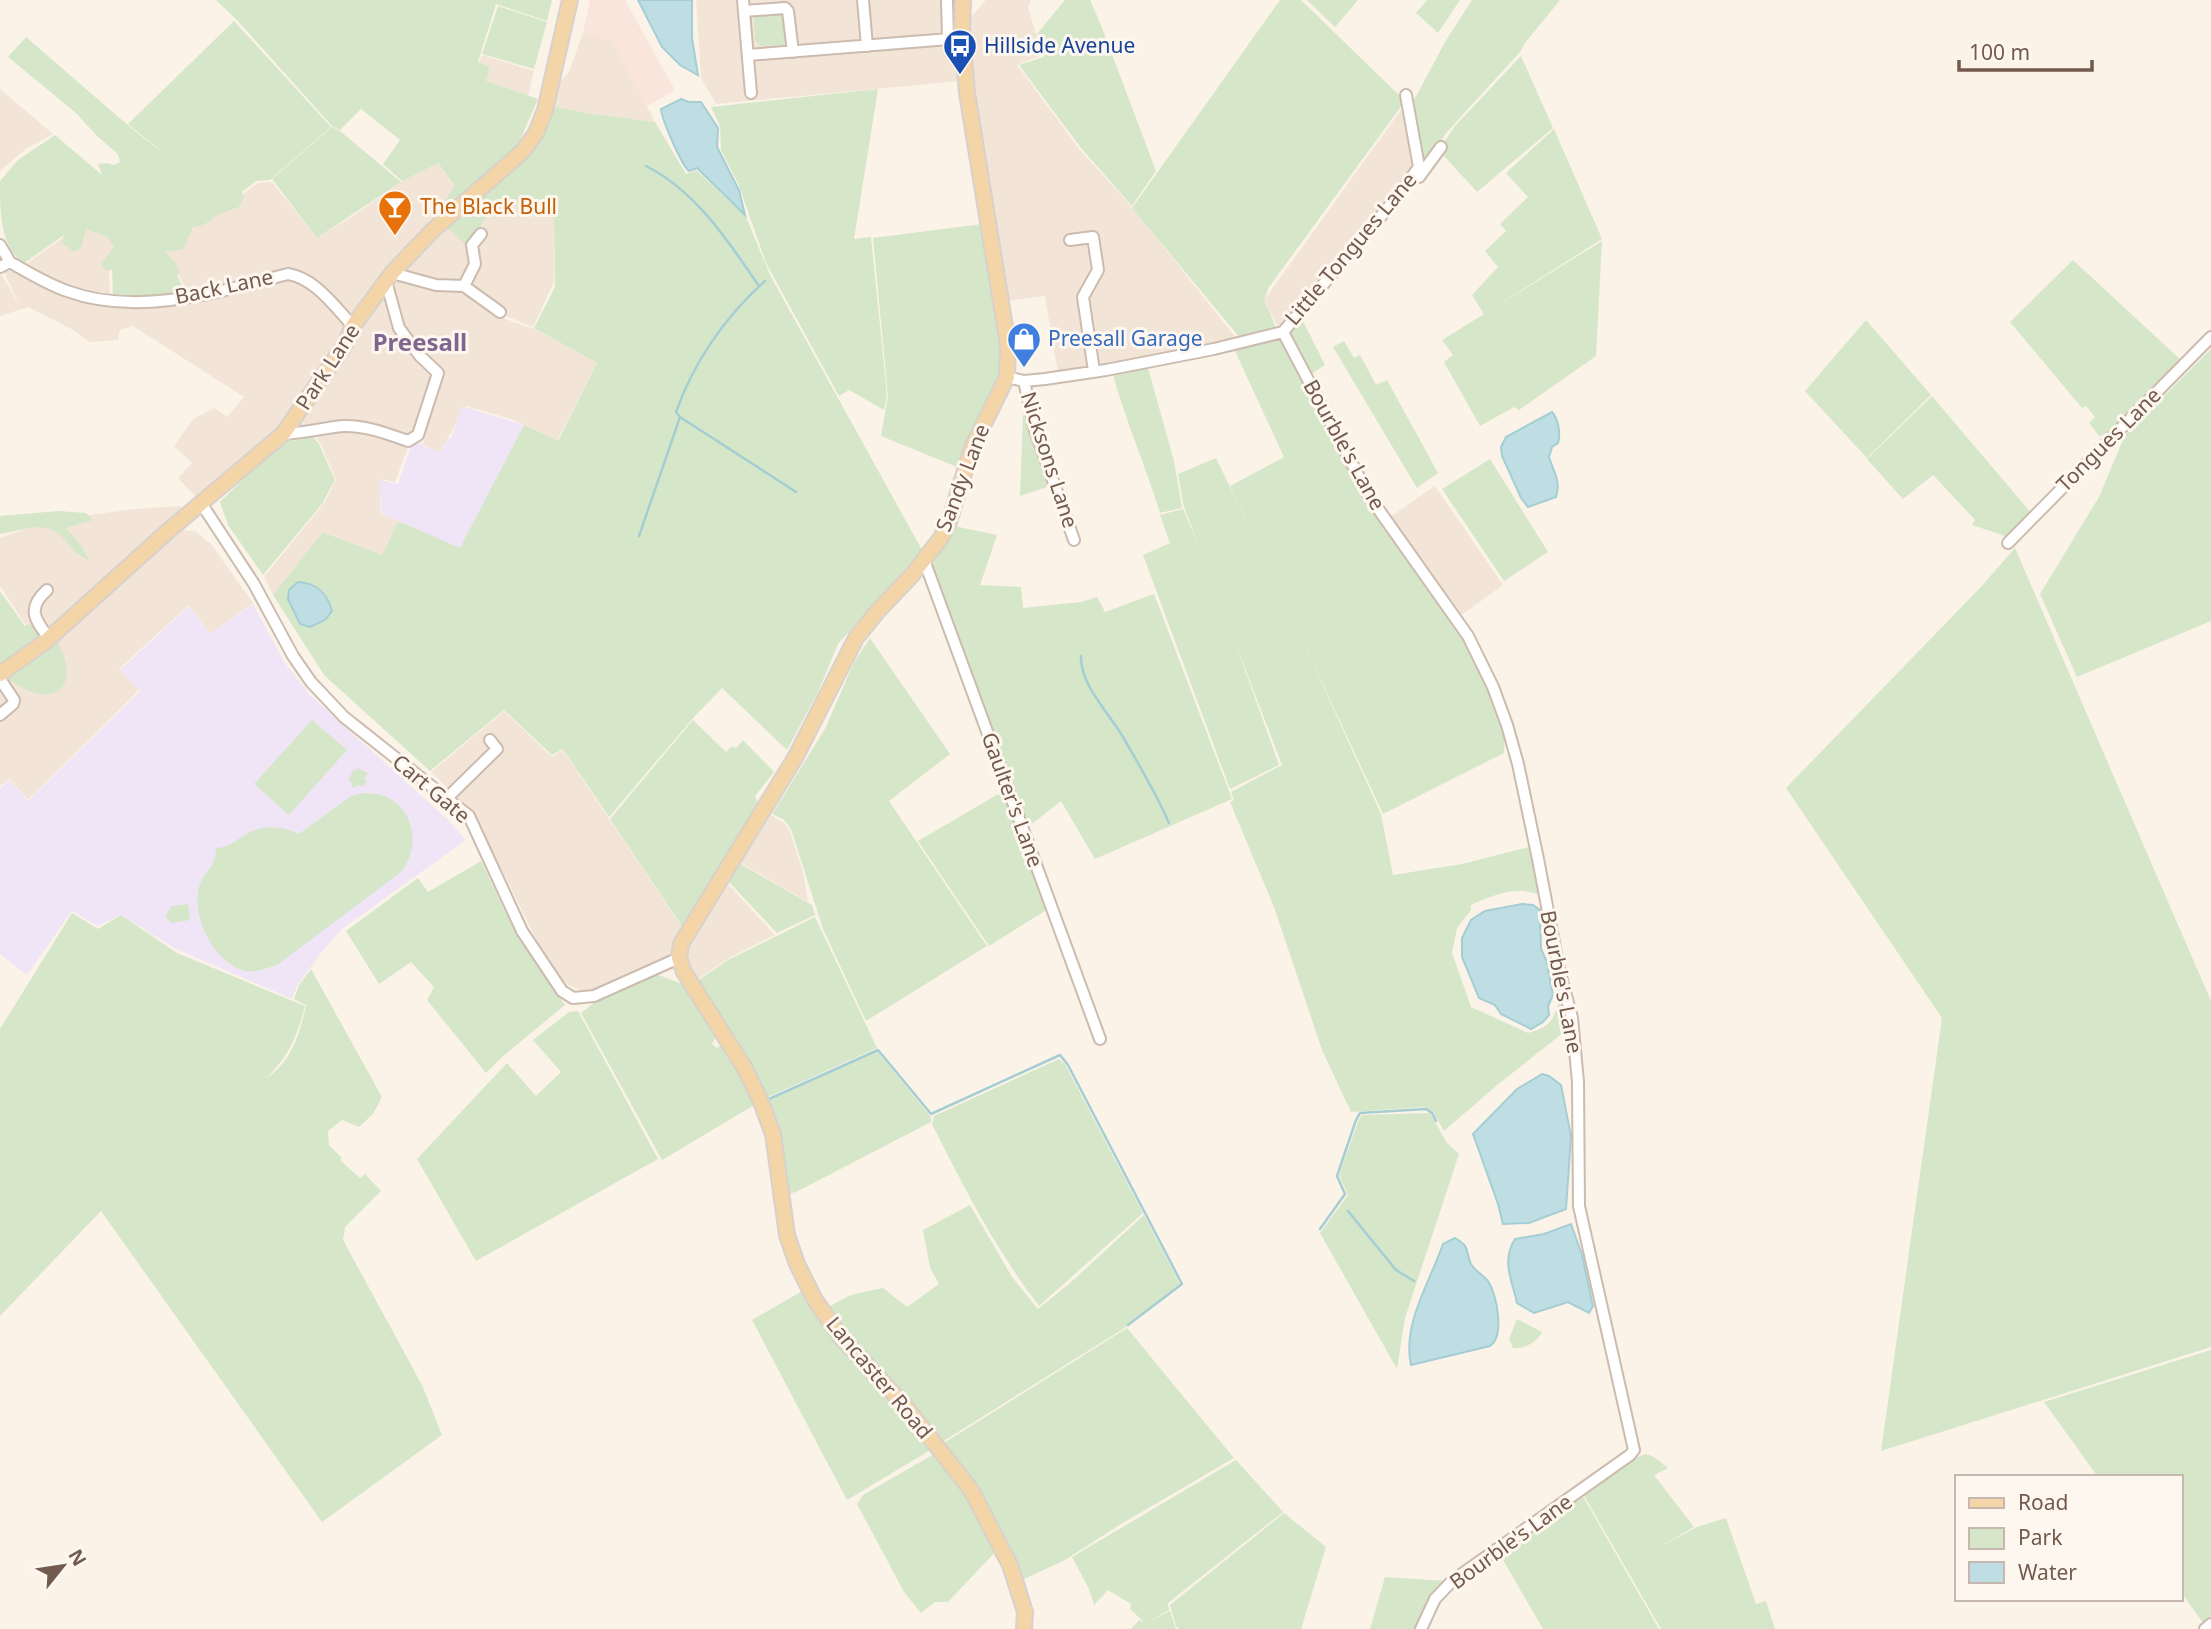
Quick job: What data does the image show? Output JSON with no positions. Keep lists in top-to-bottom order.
{
  "streets": {
    "main road": ["Park Lane", "Sandy Lane", "Lancaster Road"],
    "street": [
      "Little Tongues Lane",
      "Back Lane",
      "Tongues Lane",
      "Bourble's Lane",
      "Nicksons Lane",
      "Cart Gate",
      "Gaulter's Lane"
    ]
  },
  "crossings": [
    ["Little Tongues Lane", "Bourble's Lane"],
    ["Little Tongues Lane", "Nicksons Lane"],
    ["Little Tongues Lane", "Sandy Lane"],
    ["Back Lane", "Park Lane"],
    ["Park Lane", "Cart Gate"],
    ["Sandy Lane", "Cart Gate"],
    ["Sandy Lane", "Gaulter's Lane"],
    ["Sandy Lane", "Lancaster Road"],
    ["Cart Gate", "Lancaster Road"]
  ],
  "districts": ["Preesall"],
  "places": {
    "bus stop": ["Hillside Avenue"],
    "bar": ["The Black Bull"],
    "shop": ["Preesall Garage"]
  },
  "legend": ["Road", "Park", "Water"],
  "scale_bar": "100 m",
  "north": "top right"
}
